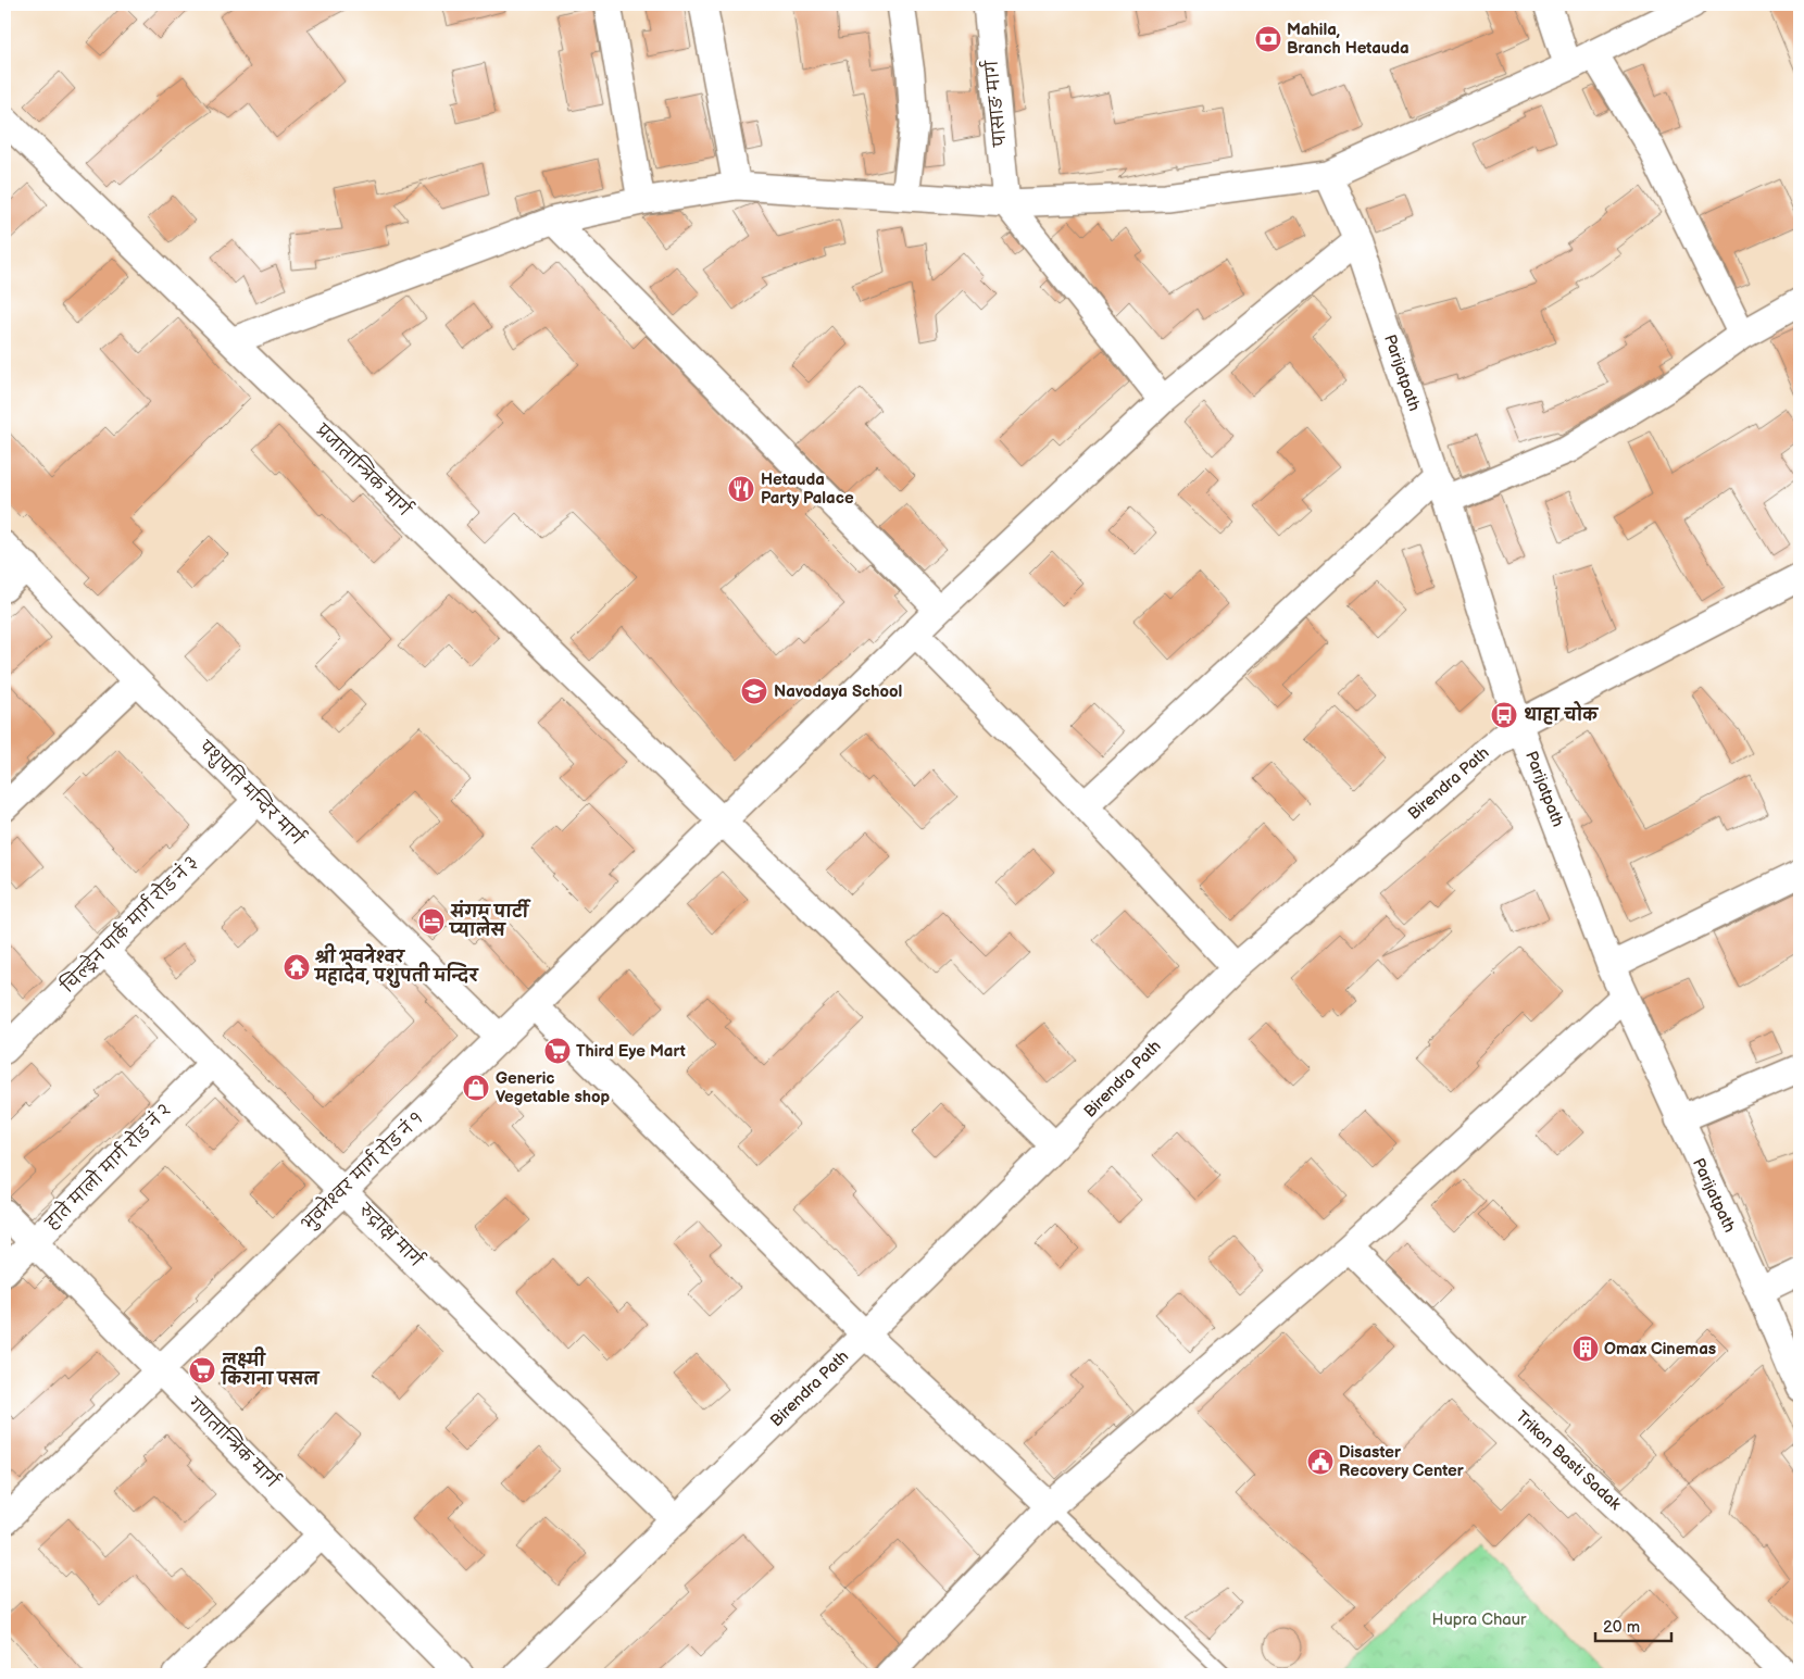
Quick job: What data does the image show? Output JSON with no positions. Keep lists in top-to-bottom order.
{
  "streets": {
    "street": [
      "पासाङ मार्ग",
      "Parijatpath",
      "प्रजातान्त्रिक मार्ग",
      "Birendra Path",
      "पशुपति मन्दिर मार्ग",
      "चिल्ड्रेन पार्क मार्ग रोड नं ३",
      "हाते मालो मार्ग रोड नं २",
      "भुवनेश्वर मार्ग रोड नं १",
      "रुद्राक्ष मार्ग",
      "गणतान्त्रिक मार्ग",
      "Trikon Basti Sadak"
    ]
  },
  "crossings": [
    ["Parijatpath", "Birendra Path"],
    ["Parijatpath", "भुवनेश्वर मार्ग रोड नं १"],
    ["प्रजातान्त्रिक मार्ग", "Birendra Path"],
    ["प्रजातान्त्रिक मार्ग", "भुवनेश्वर मार्ग रोड नं १"],
    ["Birendra Path", "रुद्राक्ष मार्ग"],
    ["पशुपति मन्दिर मार्ग", "चिल्ड्रेन पार्क मार्ग रोड नं ३"],
    ["पशुपति मन्दिर मार्ग", "भुवनेश्वर मार्ग रोड नं १"],
    ["चिल्ड्रेन पार्क मार्ग रोड नं ३", "रुद्राक्ष मार्ग"],
    ["हाते मालो मार्ग रोड नं २", "रुद्राक्ष मार्ग"],
    ["हाते मालो मार्ग रोड नं २", "गणतान्त्रिक मार्ग"],
    ["भुवनेश्वर मार्ग रोड नं १", "रुद्राक्ष मार्ग"],
    ["भुवनेश्वर मार्ग रोड नं १", "गणतान्त्रिक मार्ग"]
  ],
  "parks": ["Hupra Chaur"],
  "places": {
    "bank": ["Mahila, Branch Hetauda"],
    "restaurant": ["Hetauda Party Palace"],
    "school or university": ["Navodaya School"],
    "bus stop": ["थाहा चोक"],
    "hotel": ["संगम पार्टी प्यालेस"],
    "temple": ["श्री भुवनेश्वर महादेव, पशुपती मन्दिर"],
    "supermarket": ["Third Eye Mart", "लक्ष्मी किराना पसल"],
    "shop": ["Generic Vegetable shop"],
    "building": ["Omax Cinemas"],
    "public building": ["Disaster Recovery Center"]
  },
  "scale_bar": "20 m"
}
